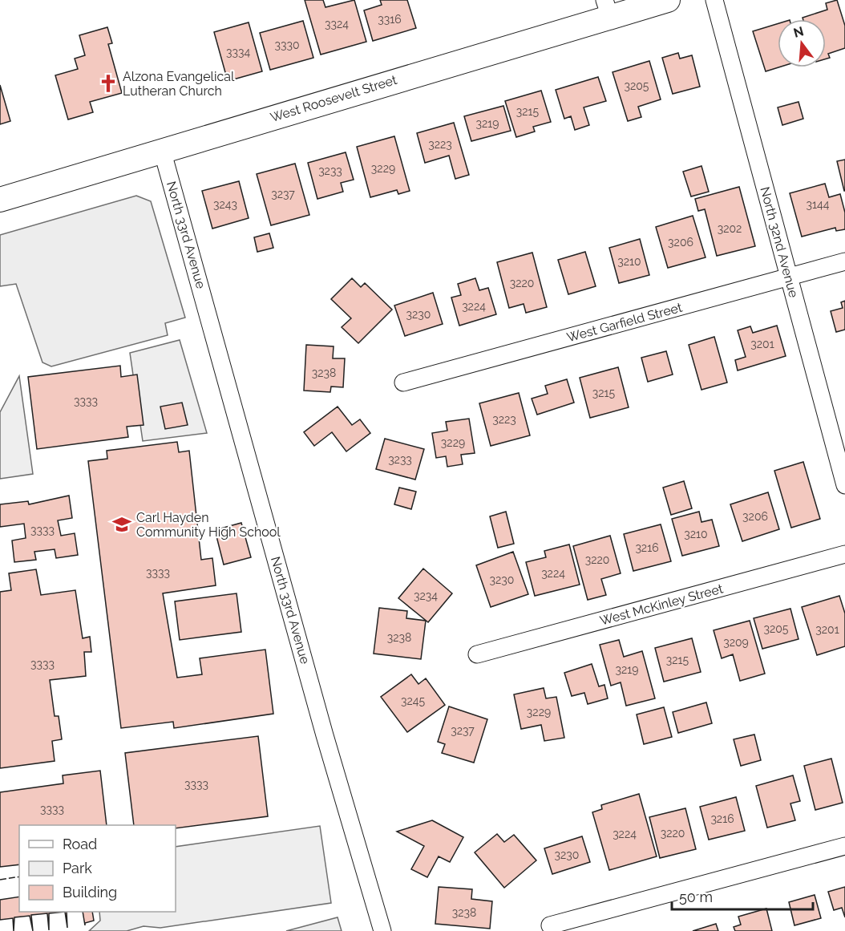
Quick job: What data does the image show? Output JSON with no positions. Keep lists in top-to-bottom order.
{
  "streets": {
    "street": [
      "West Roosevelt Street",
      "North 33rd Avenue",
      "North 32nd Avenue",
      "West Garfield Street",
      "West McKinley Street"
    ]
  },
  "crossings": [
    ["West Roosevelt Street", "North 33rd Avenue"],
    ["North 32nd Avenue", "West Garfield Street"]
  ],
  "places": {
    "church": ["Alzona Evangelical Lutheran Church"],
    "school or university": ["Carl Hayden Community High School"]
  },
  "house_numbers": [
    "3316",
    "3324",
    "3330",
    "3334",
    "3205",
    "3215",
    "3219",
    "3223",
    "3229",
    "3233",
    "3237",
    "3243",
    "3144",
    "3202",
    "3206",
    "3210",
    "3220",
    "3224",
    "3230",
    "3201",
    "3238",
    "3215",
    "3333",
    "3223",
    "3229",
    "3233",
    "3206",
    "3333",
    "3210",
    "3216",
    "3220",
    "3333",
    "3224",
    "3230",
    "3234",
    "3205",
    "3201",
    "3238",
    "3209",
    "3215",
    "3333",
    "3219",
    "3245",
    "3229",
    "3237",
    "3333",
    "3333",
    "3216",
    "3220",
    "3224",
    "3230",
    "3238"
  ],
  "legend": ["Road", "Park", "Building"],
  "scale_bar": "50 m",
  "north": "top"
}
